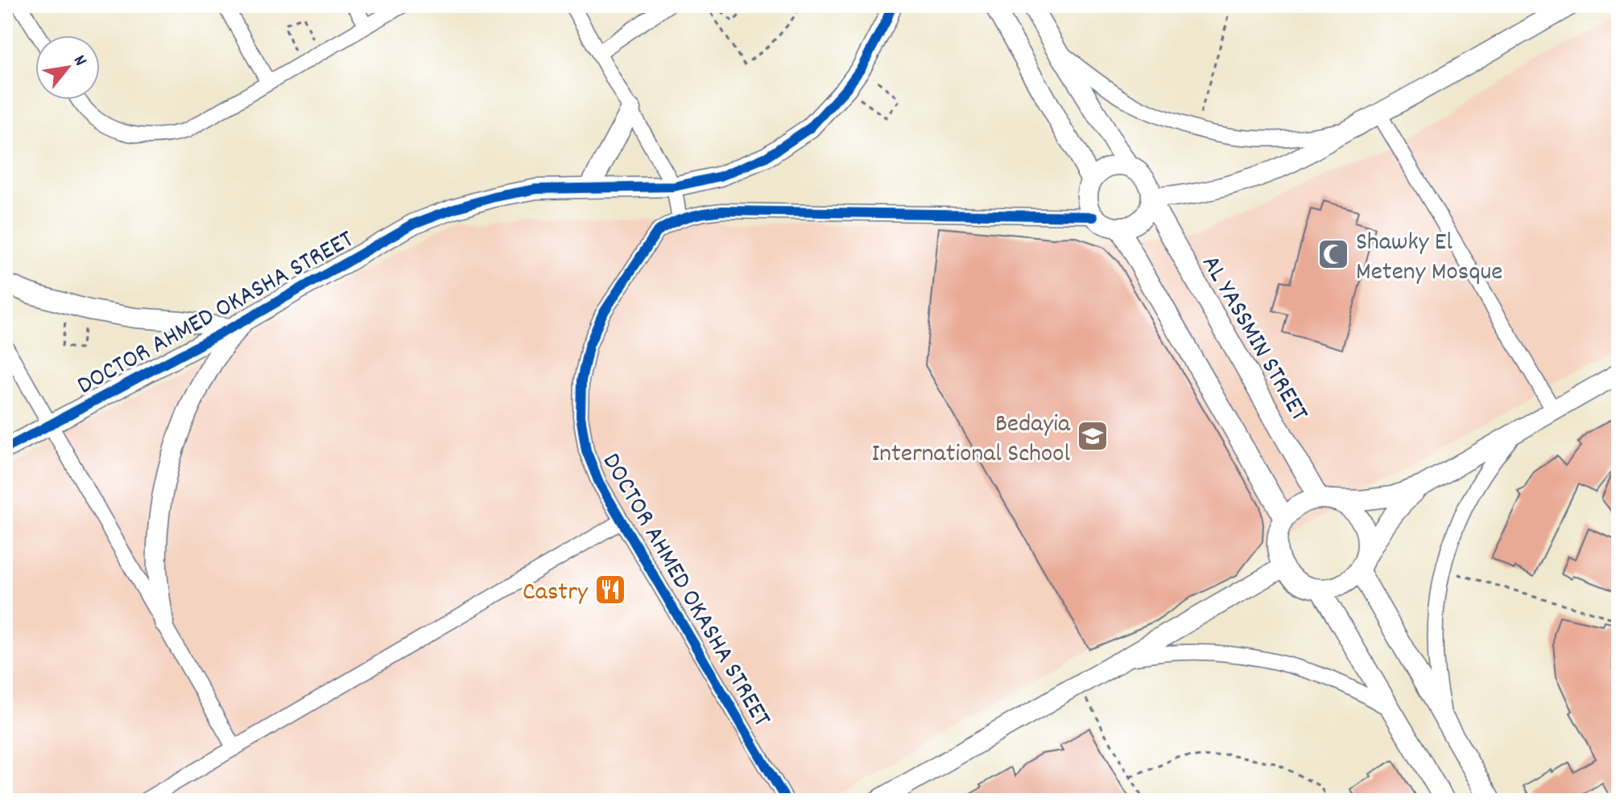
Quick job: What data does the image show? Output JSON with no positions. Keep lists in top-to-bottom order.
{
  "streets": {
    "street": ["DOCTOR AHMED OKASHA STREET", "AL YASSMIN STREET"]
  },
  "crossings": [
    ["DOCTOR AHMED OKASHA STREET", "AL YASSMIN STREET"]
  ],
  "places": {
    "mosque": ["Shawky El Meteny Mosque"],
    "school or university": ["Bedayia International School"],
    "restaurant": ["Castry"]
  },
  "north": "top right"
}
